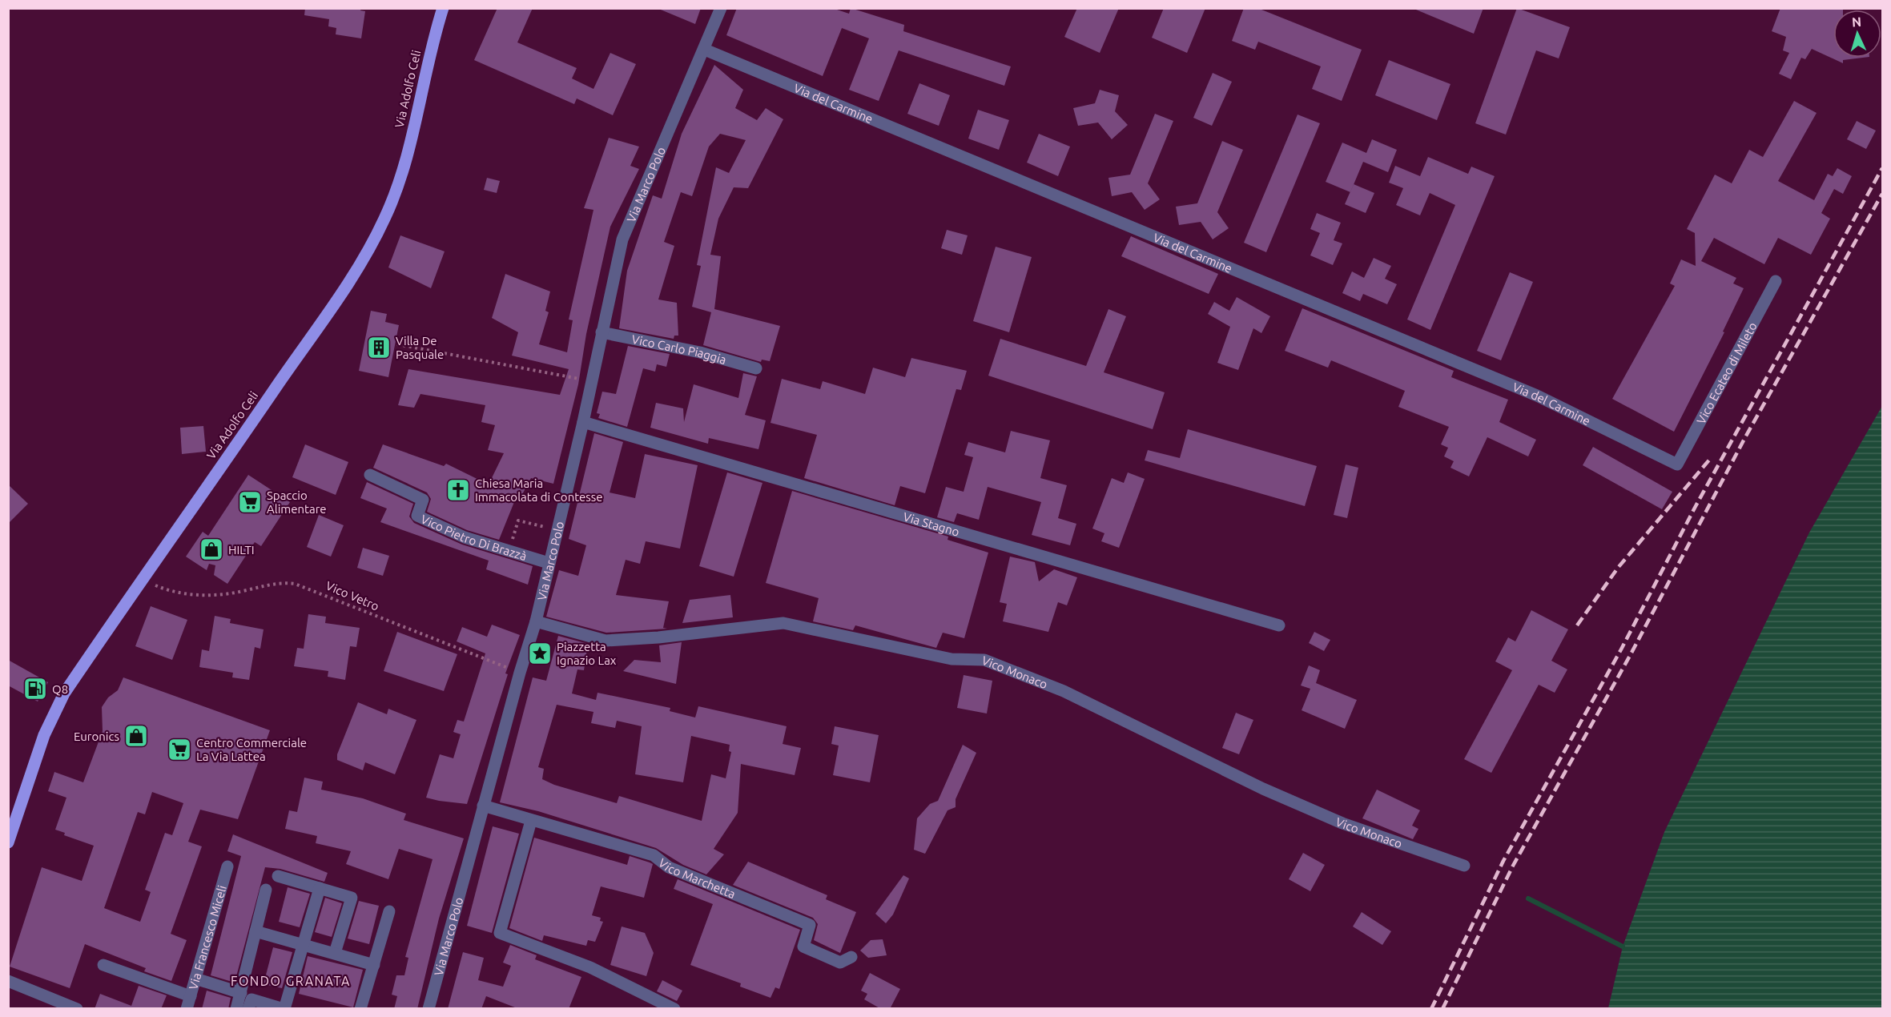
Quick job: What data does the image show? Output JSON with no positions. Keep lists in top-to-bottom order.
{
  "streets": {
    "main road": ["Via Adolfo Celi"],
    "street": [
      "Via del Carmine",
      "Via Marco Polo",
      "Vico Carlo Piaggia",
      "Vico Ecateo di Mileto",
      "Via Stagno",
      "Vico Pietro Di Brazzà",
      "Vico Monaco",
      "Vico Marchetta",
      "Via Francesco Miceli"
    ],
    "path": ["Vico Vetro"]
  },
  "crossings": [
    ["Via del Carmine", "Via Marco Polo"],
    ["Via del Carmine", "Vico Ecateo di Mileto"],
    ["Via Marco Polo", "Vico Carlo Piaggia"],
    ["Via Marco Polo", "Via Stagno"],
    ["Via Marco Polo", "Vico Pietro Di Brazzà"],
    ["Via Marco Polo", "Vico Vetro"],
    ["Via Marco Polo", "Vico Monaco"],
    ["Via Marco Polo", "Vico Marchetta"]
  ],
  "districts": ["FONDO GRANATA"],
  "places": {
    "building": ["Villa De Pasquale"],
    "church": ["Chiesa Maria Immacolata di Contesse"],
    "supermarket": ["Spaccio Alimentare", "Centro Commerciale La Via Lattea"],
    "shop": ["HILTI", "Euronics"],
    "place": ["Piazzetta Ignazio Lax"],
    "fuel station": ["Q8"]
  },
  "north": "top"
}
